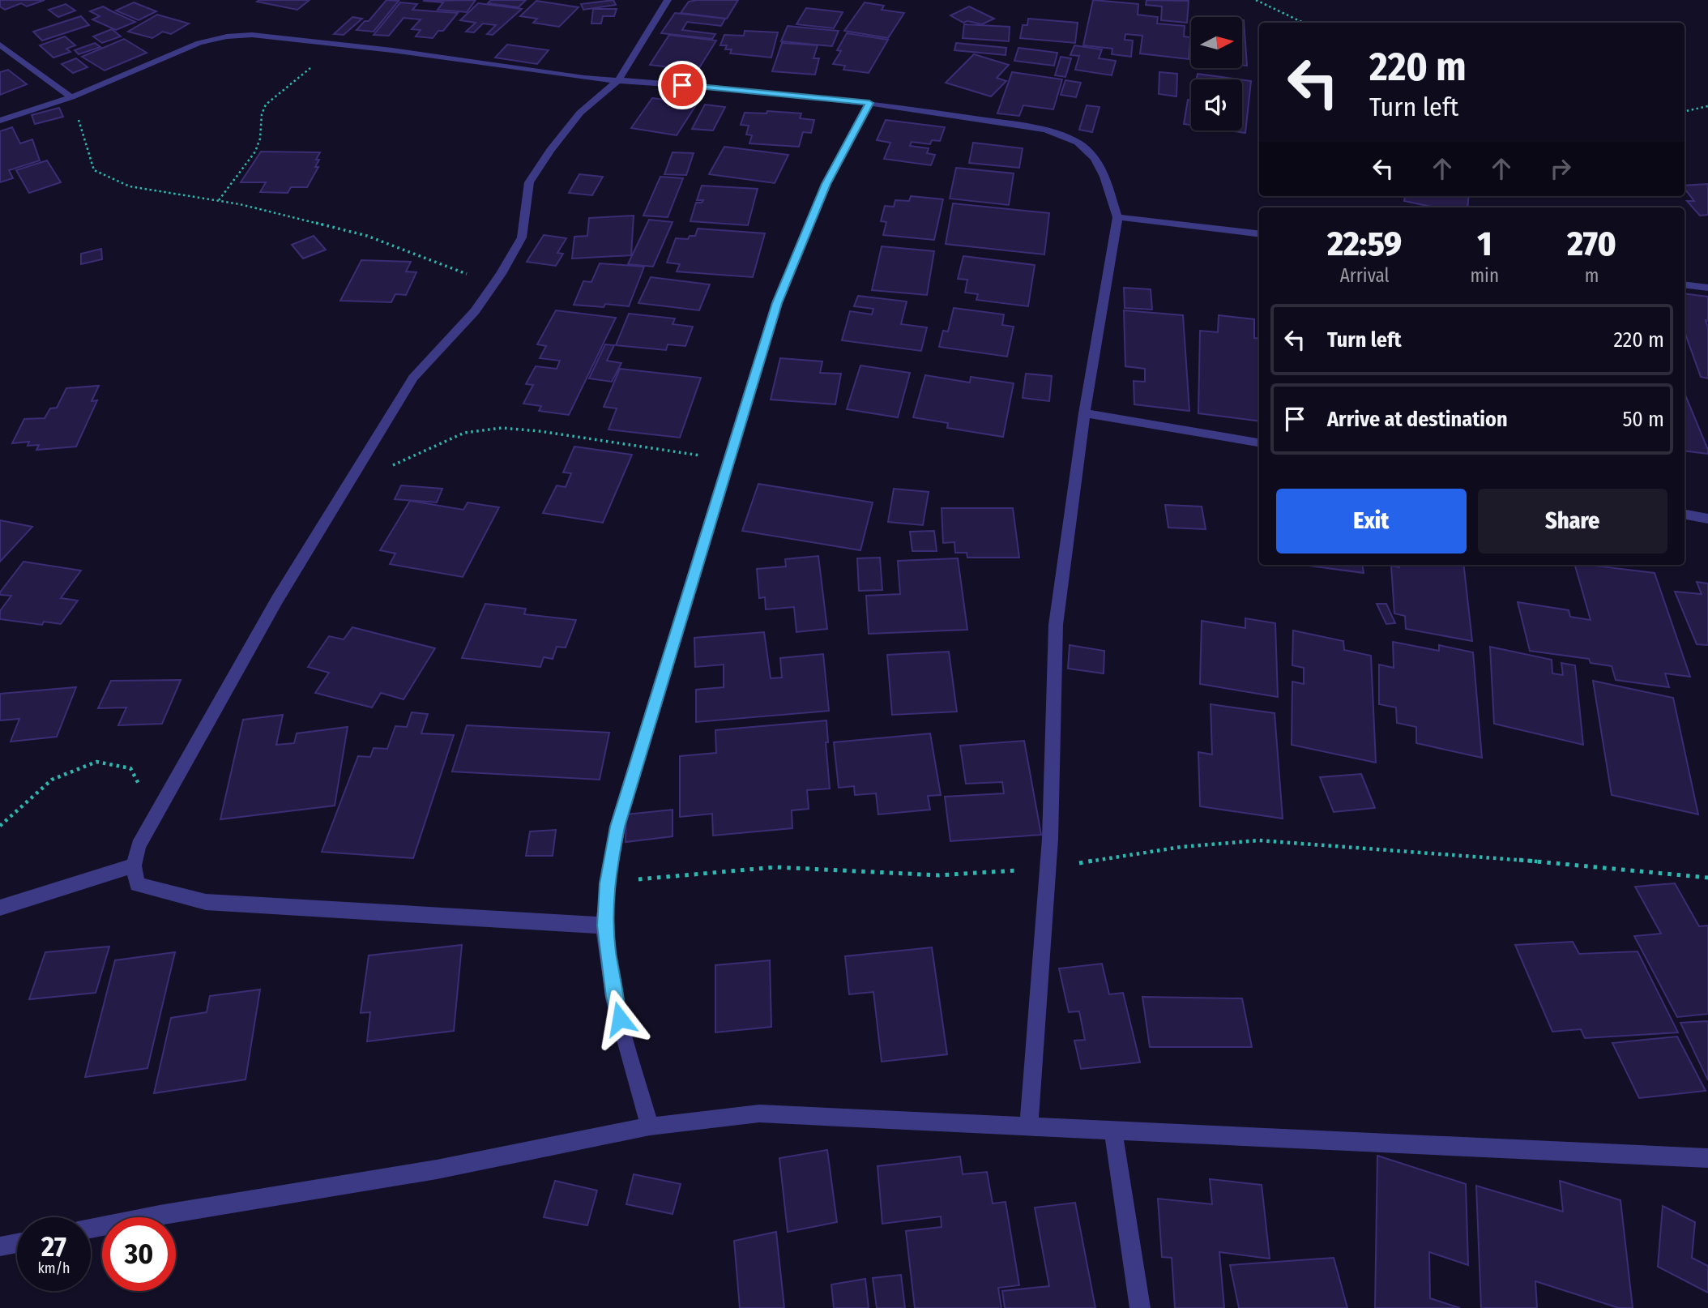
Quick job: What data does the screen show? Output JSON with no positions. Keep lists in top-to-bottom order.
{
  "north": "right",
  "page": {
    "turn": ["220 m", "Turn left"],
    "eta": [
      "22:59",
      "Arrival",
      "1",
      "min",
      "270",
      "m"
    ],
    "list": [
      {
        "name": "Turn left",
        "value": "220 m"
      },
      {
        "name": "Arrive at destination",
        "value": "50 m"
      }
    ],
    "buttons": ["Exit", "Share"],
    "speed": "27 km/h",
    "limit": "30"
  }
}
